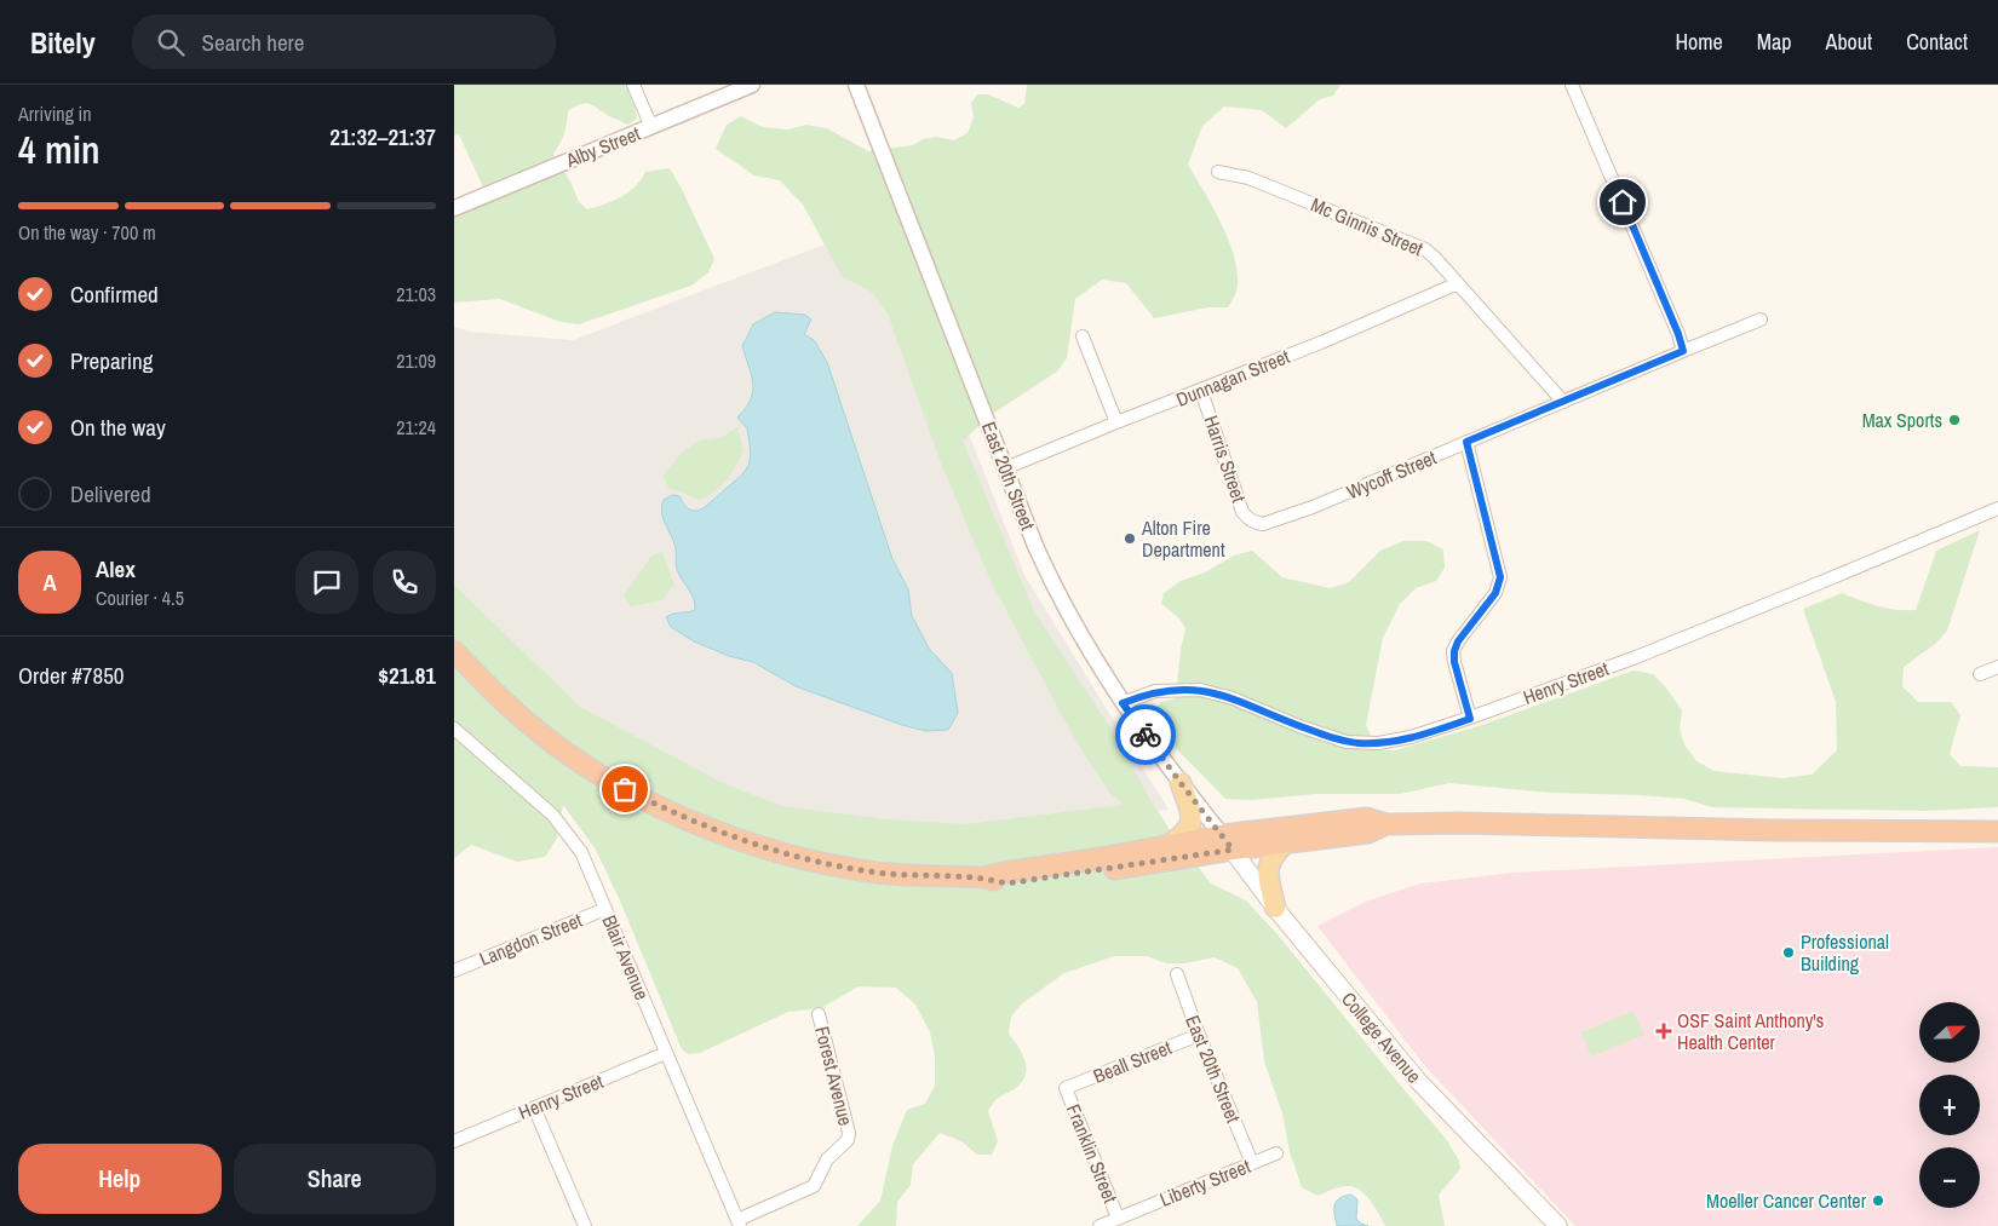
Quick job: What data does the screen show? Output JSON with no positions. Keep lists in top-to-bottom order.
{
  "streets": {
    "main road": ["College Avenue"],
    "street": [
      "Alby Street",
      "Mc Ginnis Street",
      "Dunnagan Street",
      "Harris Street",
      "Wycoff Street",
      "East 20th Street",
      "Henry Street",
      "Langdon Street",
      "Blair Avenue",
      "Beall Street",
      "Forest Avenue",
      "Franklin Street",
      "Liberty Street"
    ]
  },
  "crossings": [
    ["Mc Ginnis Street", "Dunnagan Street"],
    ["Mc Ginnis Street", "Wycoff Street"],
    ["Dunnagan Street", "Harris Street"],
    ["Dunnagan Street", "East 20th Street"],
    ["Harris Street", "Wycoff Street"],
    ["East 20th Street", "Henry Street"],
    ["East 20th Street", "College Avenue"],
    ["East 20th Street", "Beall Street"],
    ["East 20th Street", "Liberty Street"],
    ["Henry Street", "Blair Avenue"],
    ["Langdon Street", "Blair Avenue"],
    ["Blair Avenue", "Forest Avenue"],
    ["Beall Street", "Franklin Street"],
    ["Franklin Street", "Liberty Street"]
  ],
  "places": {
    "other": [
      "Max Sports",
      "Alton Fire Department",
      "Professional Building",
      "Moeller Cancer Center"
    ],
    "health": ["OSF Saint Anthony's Health Center"]
  },
  "north": "right",
  "page": {
    "header": "Bitely",
    "search": "Search here",
    "nav": [
      "Home",
      "Map",
      "About",
      "Contact"
    ],
    "heading": ["4 min", "Arriving in", "21:32–21:37"],
    "panel": [
      "Alex",
      "Courier · 4.5",
      "Order #7850",
      "$21.81"
    ],
    "bar": "On the way · 700 m",
    "list": [
      ["Confirmed", "21:03"],
      ["Preparing", "21:09"],
      ["On the way", "21:24"],
      "Delivered"
    ],
    "round": "A",
    "map_buttons": ["+", "−"],
    "buttons": ["Help", "Share"]
  }
}
